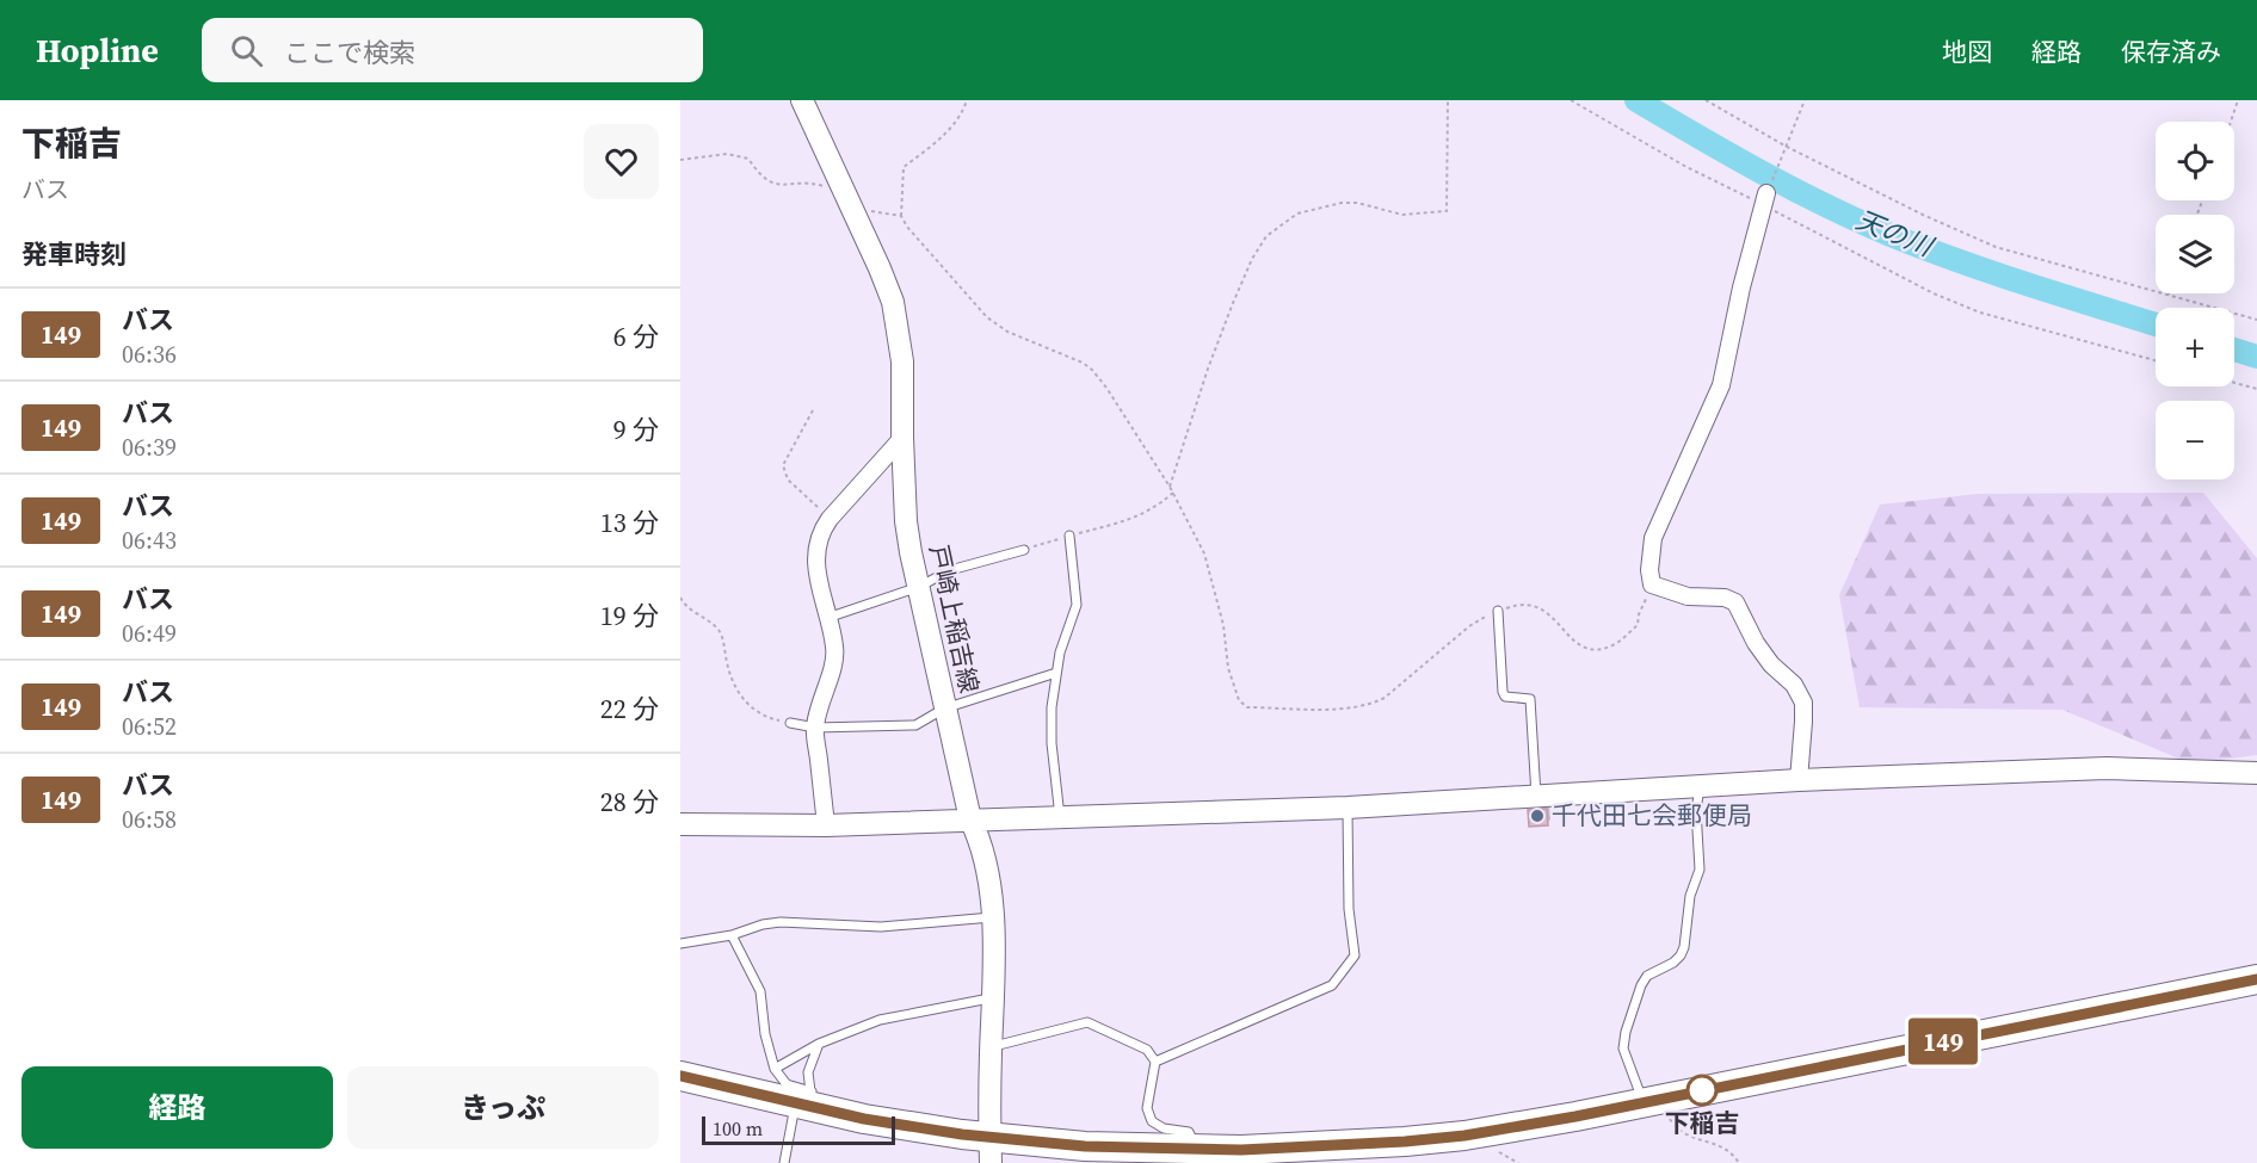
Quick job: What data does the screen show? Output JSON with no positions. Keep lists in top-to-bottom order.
{
  "streets": {
    "street": ["戸崎上稲吉線"]
  },
  "water": ["天の川"],
  "places": ["千代田七会郵便局", "下稲吉"],
  "lines": ["bus line 149"],
  "scale_bar": "100 m",
  "page": {
    "header": "Hopline",
    "search": "ここで検索",
    "nav": ["地図", "経路", "保存済み"],
    "heading": [
      ["下稲吉", "バス"],
      "発車時刻"
    ],
    "on_map": "149",
    "map_buttons": ["+", "−"],
    "list": [
      {
        "mark": "149",
        "name": "バス",
        "note": "06:36",
        "value": "6 分"
      },
      {
        "mark": "149",
        "name": "バス",
        "note": "06:39",
        "value": "9 分"
      },
      {
        "mark": "149",
        "name": "バス",
        "note": "06:43",
        "value": "13 分"
      },
      {
        "mark": "149",
        "name": "バス",
        "note": "06:49",
        "value": "19 分"
      },
      {
        "mark": "149",
        "name": "バス",
        "note": "06:52",
        "value": "22 分"
      },
      {
        "mark": "149",
        "name": "バス",
        "note": "06:58",
        "value": "28 分"
      }
    ],
    "buttons": ["経路", "きっぷ"],
    "scale": "100 m"
  }
}
